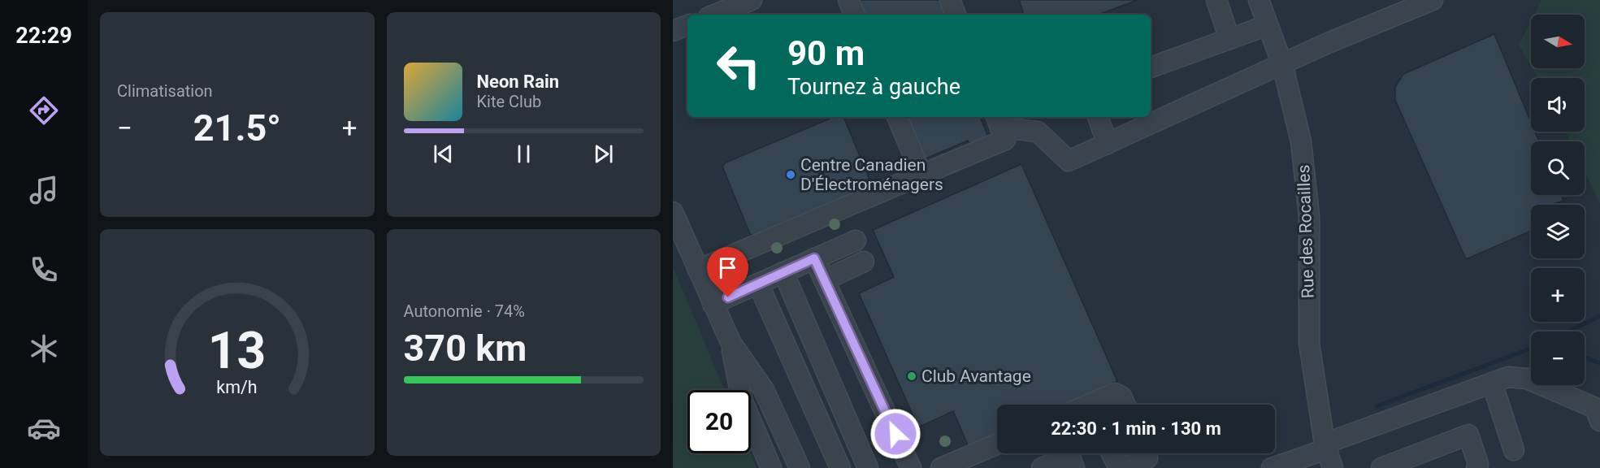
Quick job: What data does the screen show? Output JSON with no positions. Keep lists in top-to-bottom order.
{
  "streets": {
    "street": ["Rue des Rocailles"]
  },
  "places": ["Centre Canadien D'Électroménagers", "Club Avantage"],
  "north": "right",
  "page": {
    "tabs": "22:29",
    "tile": [
      "Climatisation",
      ["Autonomie · 74%", "370 km"]
    ],
    "map_buttons": ["+", "−"],
    "turn": ["90 m", "Tournez à gauche"],
    "song": ["Neon Rain", "Kite Club"],
    "heat": ["−", "21.5°", "+"],
    "limit": "20",
    "trip": "22:30 · 1 min · 130 m",
    "gauge": ["13", "km/h"]
  }
}
